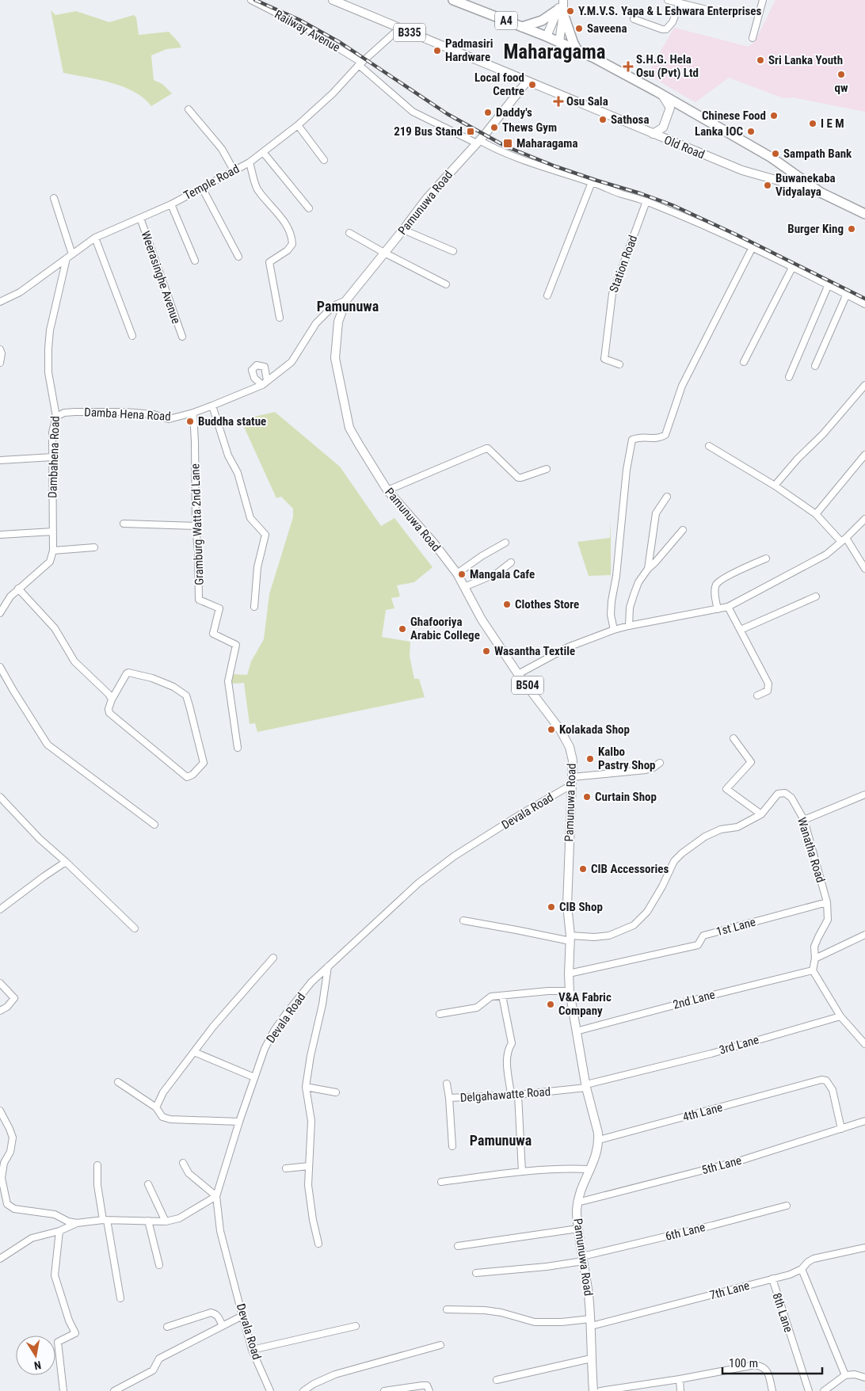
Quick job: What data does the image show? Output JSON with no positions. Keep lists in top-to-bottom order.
{
  "streets": {
    "highway": ["A4"],
    "main road": [
      "B335",
      "Old Road",
      "Pamunuwa Road",
      "B504"
    ],
    "street": [
      "Railway Avenue",
      "Temple Road",
      "Station Road",
      "Weerasinghe Avenue",
      "Damba Hena Road",
      "Dambahena Road",
      "Gramburg Watta 2nd Lane",
      "Devala Road",
      "Wanatha Road",
      "1st Lane",
      "2nd Lane",
      "3rd Lane",
      "Delgahawatte Road",
      "4th Lane",
      "5th Lane",
      "6th Lane",
      "7th Lane",
      "8th Lane"
    ]
  },
  "crossings": [
    ["A4", "Old Road"],
    ["Railway Avenue", "Temple Road"],
    ["Railway Avenue", "Pamunuwa Road"],
    ["Railway Avenue", "Station Road"],
    ["Old Road", "Temple Road"],
    ["Old Road", "Pamunuwa Road"],
    ["Temple Road", "Weerasinghe Avenue"],
    ["Temple Road", "Dambahena Road"],
    ["Pamunuwa Road", "Damba Hena Road"],
    ["Pamunuwa Road", "Devala Road"],
    ["Pamunuwa Road", "Wanatha Road"],
    ["Pamunuwa Road", "1st Lane"],
    ["Pamunuwa Road", "2nd Lane"],
    ["Pamunuwa Road", "3rd Lane"],
    ["Pamunuwa Road", "Delgahawatte Road"],
    ["Pamunuwa Road", "4th Lane"],
    ["Pamunuwa Road", "5th Lane"],
    ["Pamunuwa Road", "6th Lane"],
    ["Pamunuwa Road", "7th Lane"],
    ["Damba Hena Road", "Dambahena Road"],
    ["Damba Hena Road", "Gramburg Watta 2nd Lane"],
    ["Wanatha Road", "1st Lane"],
    ["3rd Lane", "Delgahawatte Road"],
    ["4th Lane", "5th Lane"],
    ["7th Lane", "8th Lane"]
  ],
  "districts": ["Maharagama", "Pamunuwa", "Pamunuwa"],
  "places": {
    "other": [
      "Y.M.V.S. Yapa & L Eshwara Enterprises",
      "Saveena",
      "Padmasiri Hardware",
      "Sri Lanka Youth",
      "qw",
      "Local food Centre",
      "Daddy's",
      "Chinese Food",
      "Sathosa",
      "I E M",
      "Thews Gym",
      "Lanka IOC",
      "Sampath Bank",
      "Buwanekaba Vidyalaya",
      "Burger King",
      "Buddha statue",
      "Mangala Cafe",
      "Clothes Store",
      "Ghafooriya Arabic College",
      "Wasantha Textile",
      "Kolakada Shop",
      "Kalbo Pastry Shop",
      "Curtain Shop",
      "CIB Accessories",
      "CIB Shop",
      "V&A Fabric Company"
    ],
    "health": ["S.H.G. Hela Osu (Pvt) Ltd", "Osu Sala"],
    "transit": ["219 Bus Stand", "Maharagama"]
  },
  "scale_bar": "100 m",
  "north": "bottom"
}
